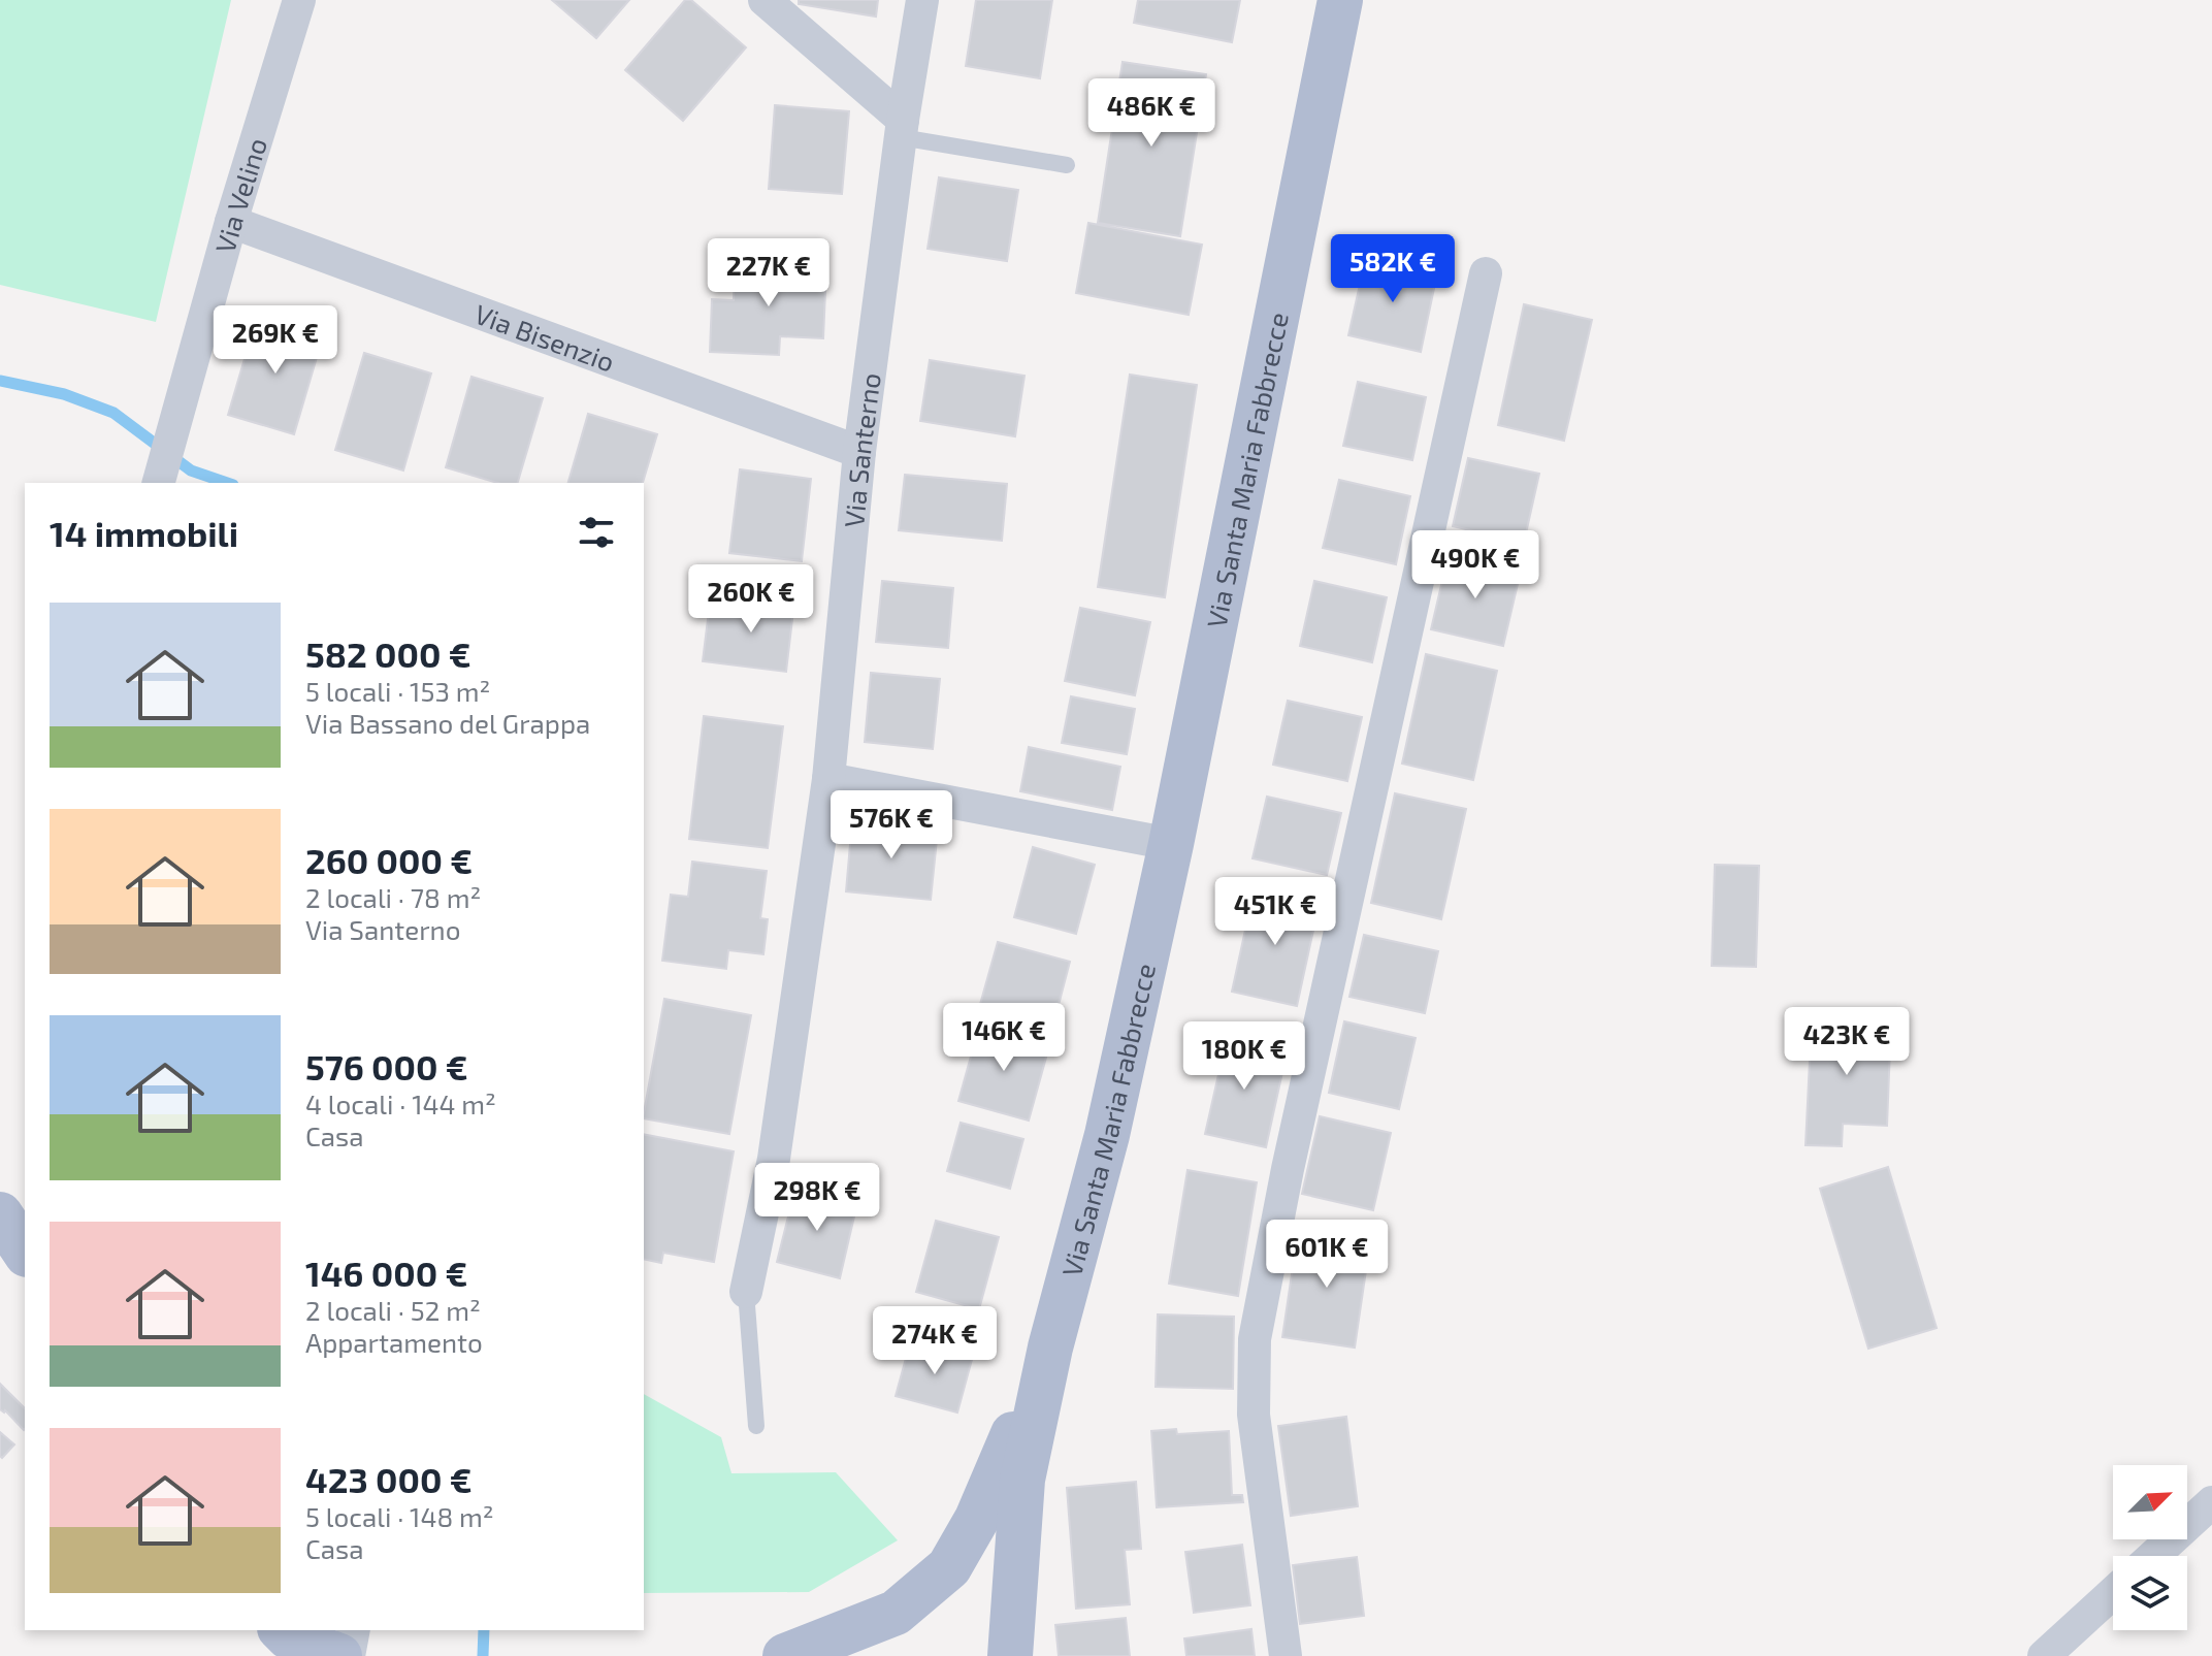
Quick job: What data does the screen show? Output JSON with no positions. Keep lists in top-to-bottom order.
{
  "streets": {
    "main road": ["Via Santa Maria Fabbrecce"],
    "street": ["Via Velino", "Via Bisenzio", "Via Santerno"]
  },
  "crossings": [
    ["Via Velino", "Via Bisenzio"],
    ["Via Bisenzio", "Via Santerno"]
  ],
  "north": "top right",
  "page": {
    "price": [
      "486K €",
      "582K €",
      "227K €",
      "269K €",
      "490K €",
      "260K €",
      "576K €",
      "451K €",
      "146K €",
      "423K €",
      "180K €",
      "298K €",
      "601K €",
      "274K €"
    ],
    "heading": "14 immobili",
    "list": [
      {
        "name": "582 000 €",
        "note": "5 locali · 153 m² · Via Bassano del Grappa"
      },
      {
        "name": "260 000 €",
        "note": "2 locali · 78 m² · Via Santerno"
      },
      {
        "name": "576 000 €",
        "note": "4 locali · 144 m² · Casa"
      },
      {
        "name": "146 000 €",
        "note": "2 locali · 52 m² · Appartamento"
      },
      {
        "name": "423 000 €",
        "note": "5 locali · 148 m² · Casa"
      }
    ]
  }
}
